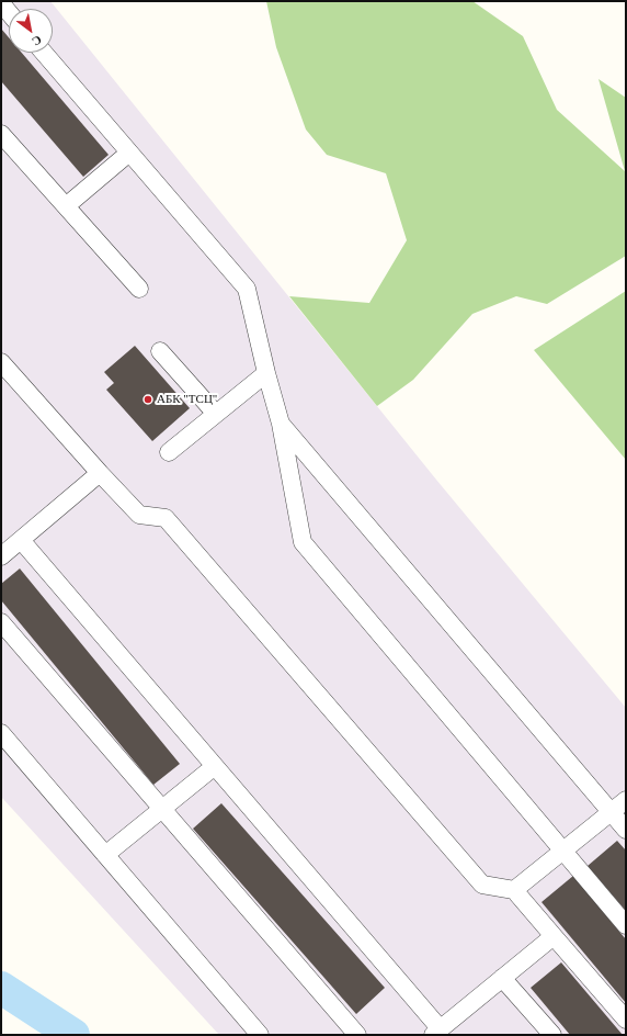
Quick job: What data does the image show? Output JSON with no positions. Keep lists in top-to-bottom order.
{
  "places": ["АБК \"ТСЦ\""],
  "north": "bottom right"
}
